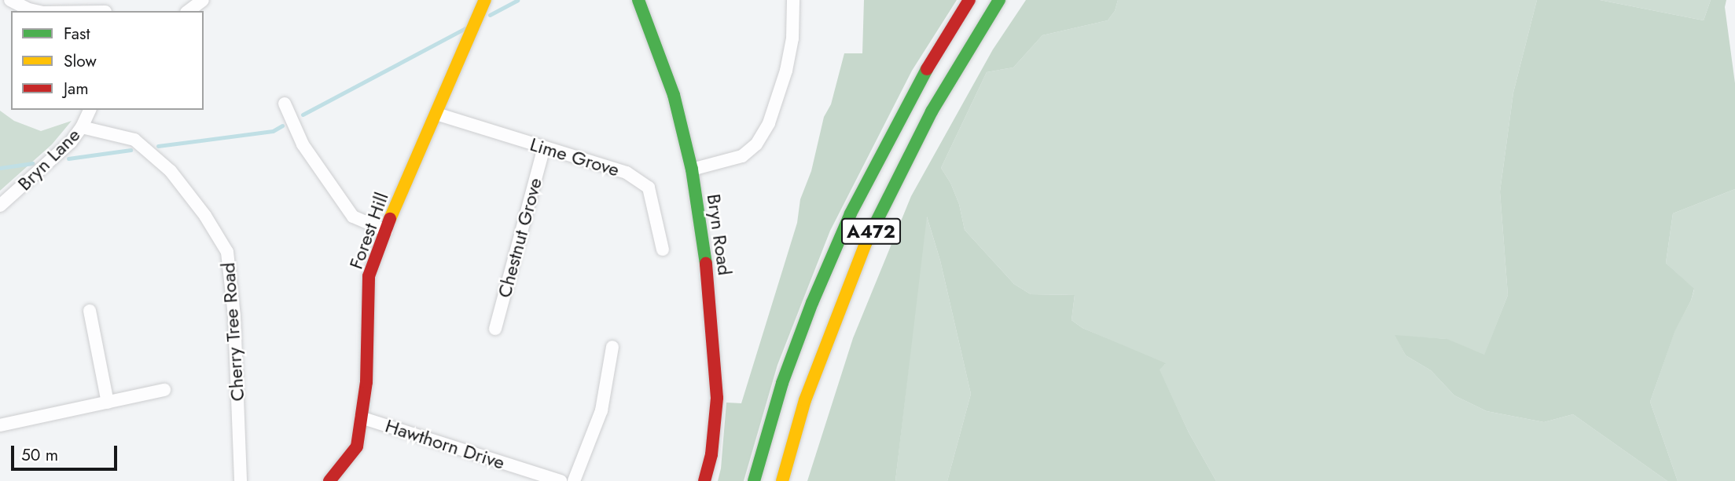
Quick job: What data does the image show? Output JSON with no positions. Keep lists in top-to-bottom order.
{
  "streets": {
    "main road": ["Forest Hill", "A472", "Bryn Road"],
    "street": [
      "Lime Grove",
      "Bryn Lane",
      "Chestnut Grove",
      "Cherry Tree Road",
      "Hawthorn Drive"
    ]
  },
  "crossings": [
    ["Lime Grove", "Forest Hill"],
    ["Lime Grove", "Chestnut Grove"],
    ["Bryn Lane", "Cherry Tree Road"],
    ["Forest Hill", "Hawthorn Drive"]
  ],
  "legend": ["Fast", "Slow", "Jam"],
  "scale_bar": "50 m"
}
